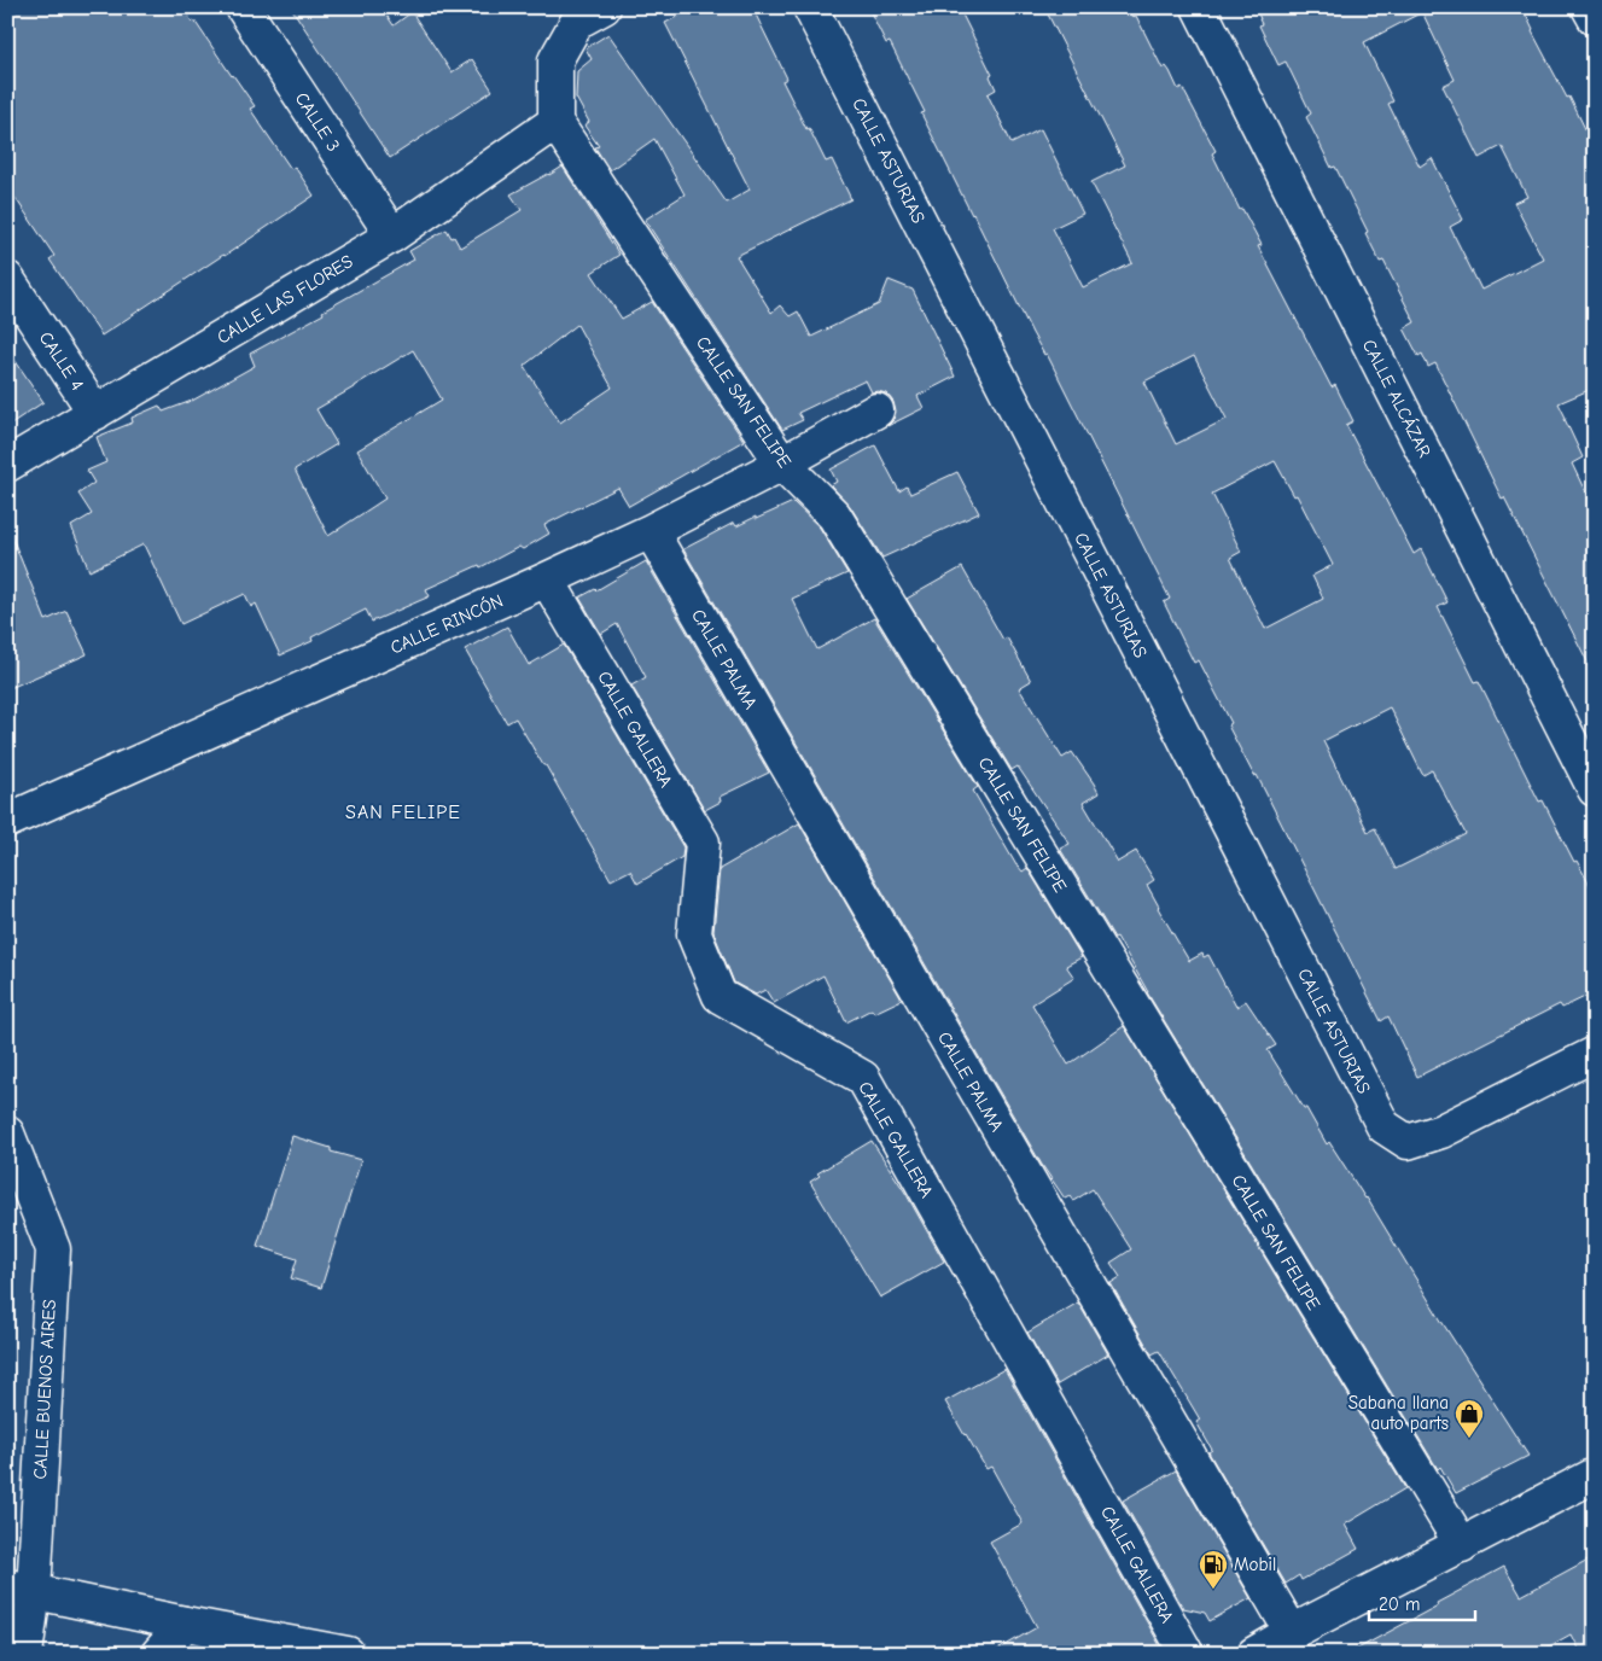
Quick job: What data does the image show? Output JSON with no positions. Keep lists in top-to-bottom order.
{
  "streets": {
    "street": [
      "CALLE 3",
      "CALLE ASTURIAS",
      "CALLE LAS FLORES",
      "CALLE 4",
      "CALLE ALCÁZAR",
      "CALLE SAN FELIPE",
      "CALLE RINCÓN",
      "CALLE PALMA",
      "CALLE GALLERA",
      "CALLE BUENOS AIRES"
    ]
  },
  "crossings": [
    ["CALLE 3", "CALLE LAS FLORES"],
    ["CALLE LAS FLORES", "CALLE 4"],
    ["CALLE LAS FLORES", "CALLE SAN FELIPE"],
    ["CALLE SAN FELIPE", "CALLE RINCÓN"],
    ["CALLE RINCÓN", "CALLE PALMA"],
    ["CALLE RINCÓN", "CALLE GALLERA"]
  ],
  "districts": ["SAN FELIPE"],
  "places": {
    "shop": ["Sabana llana auto parts"],
    "fuel station": ["Mobil"]
  },
  "scale_bar": "20 m"
}
